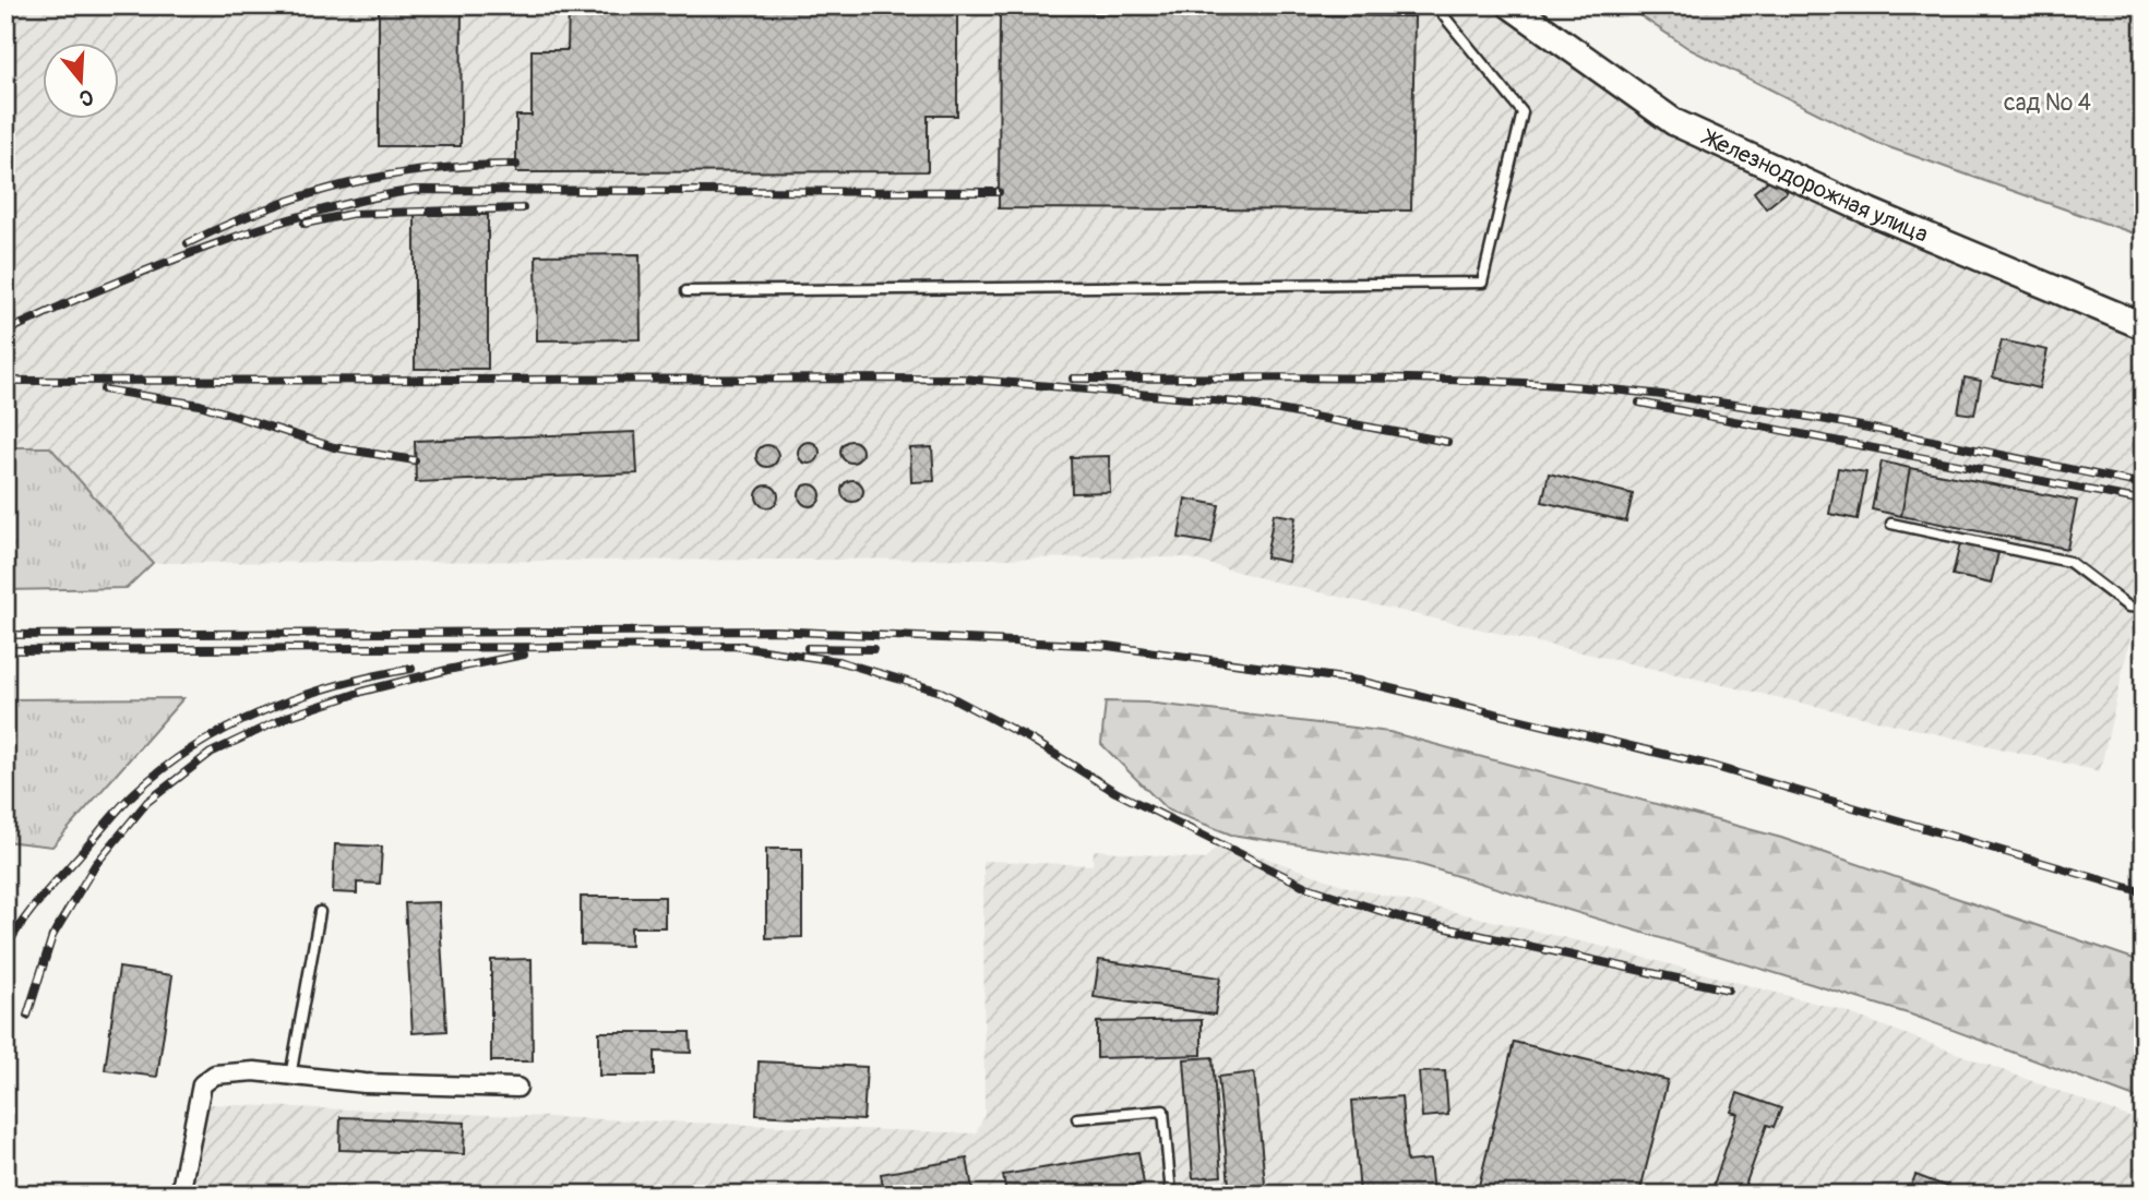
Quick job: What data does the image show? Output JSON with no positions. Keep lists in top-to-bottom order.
{
  "streets": {
    "street": ["Железнодорожная улица"]
  },
  "parks": ["сад № 4"],
  "north": "bottom"
}
